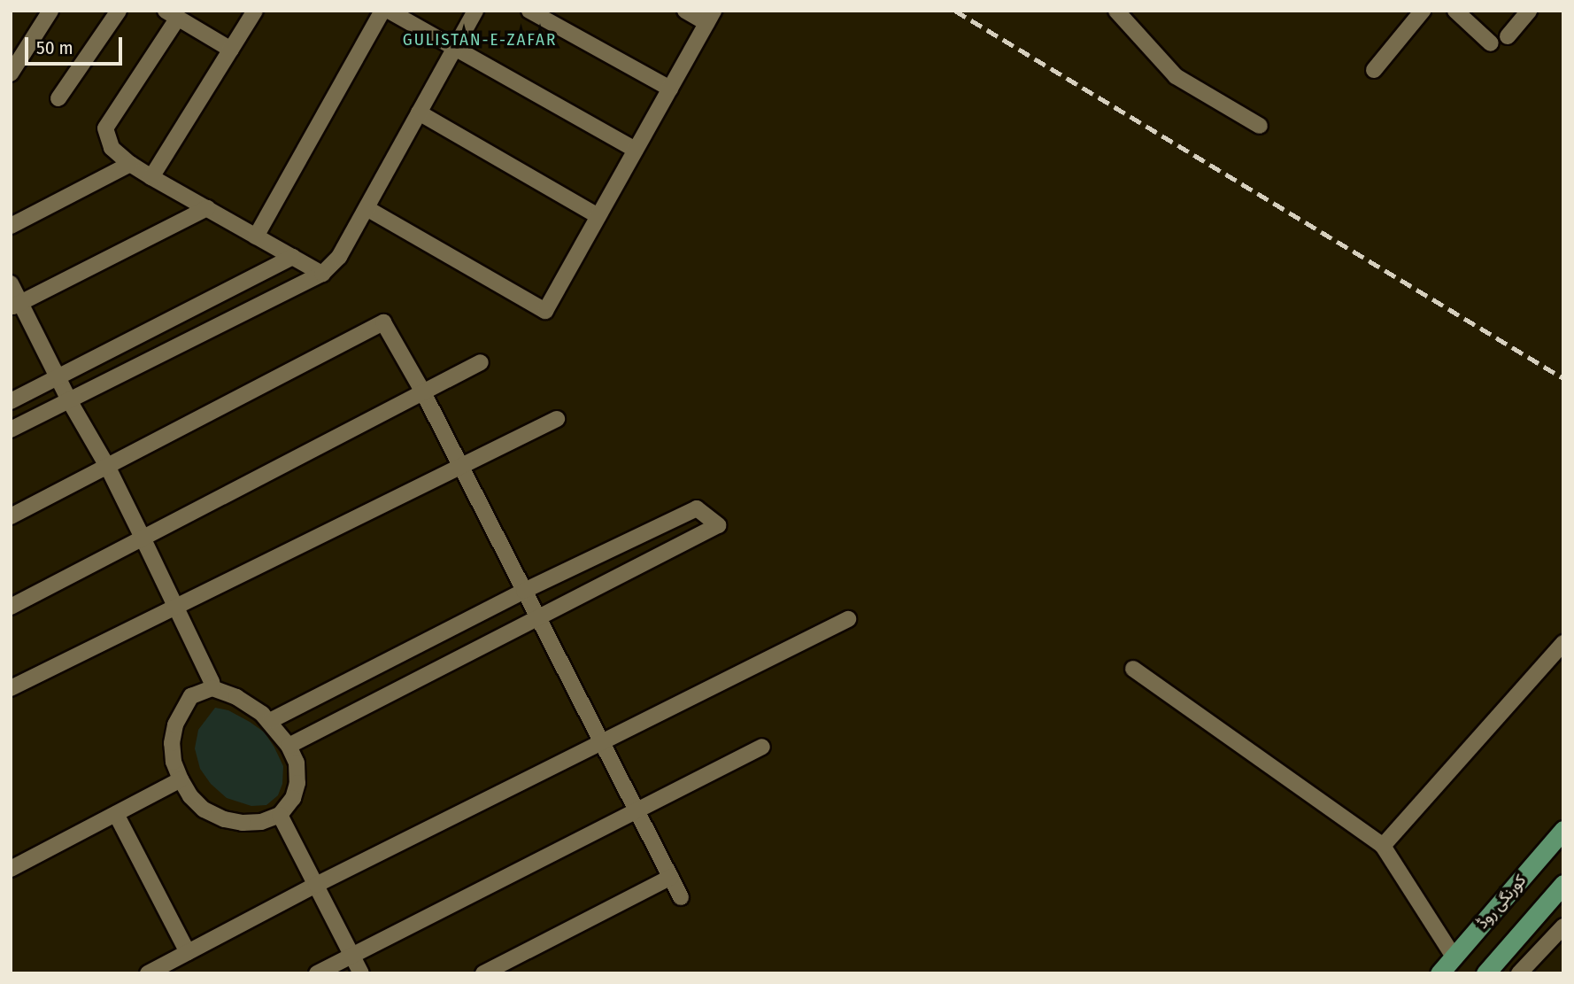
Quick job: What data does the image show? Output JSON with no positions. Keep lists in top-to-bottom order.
{
  "streets": {
    "main road": ["کورنگی روڈ"]
  },
  "districts": ["GULISTAN-E-ZAFAR"],
  "scale_bar": "50 m"
}
